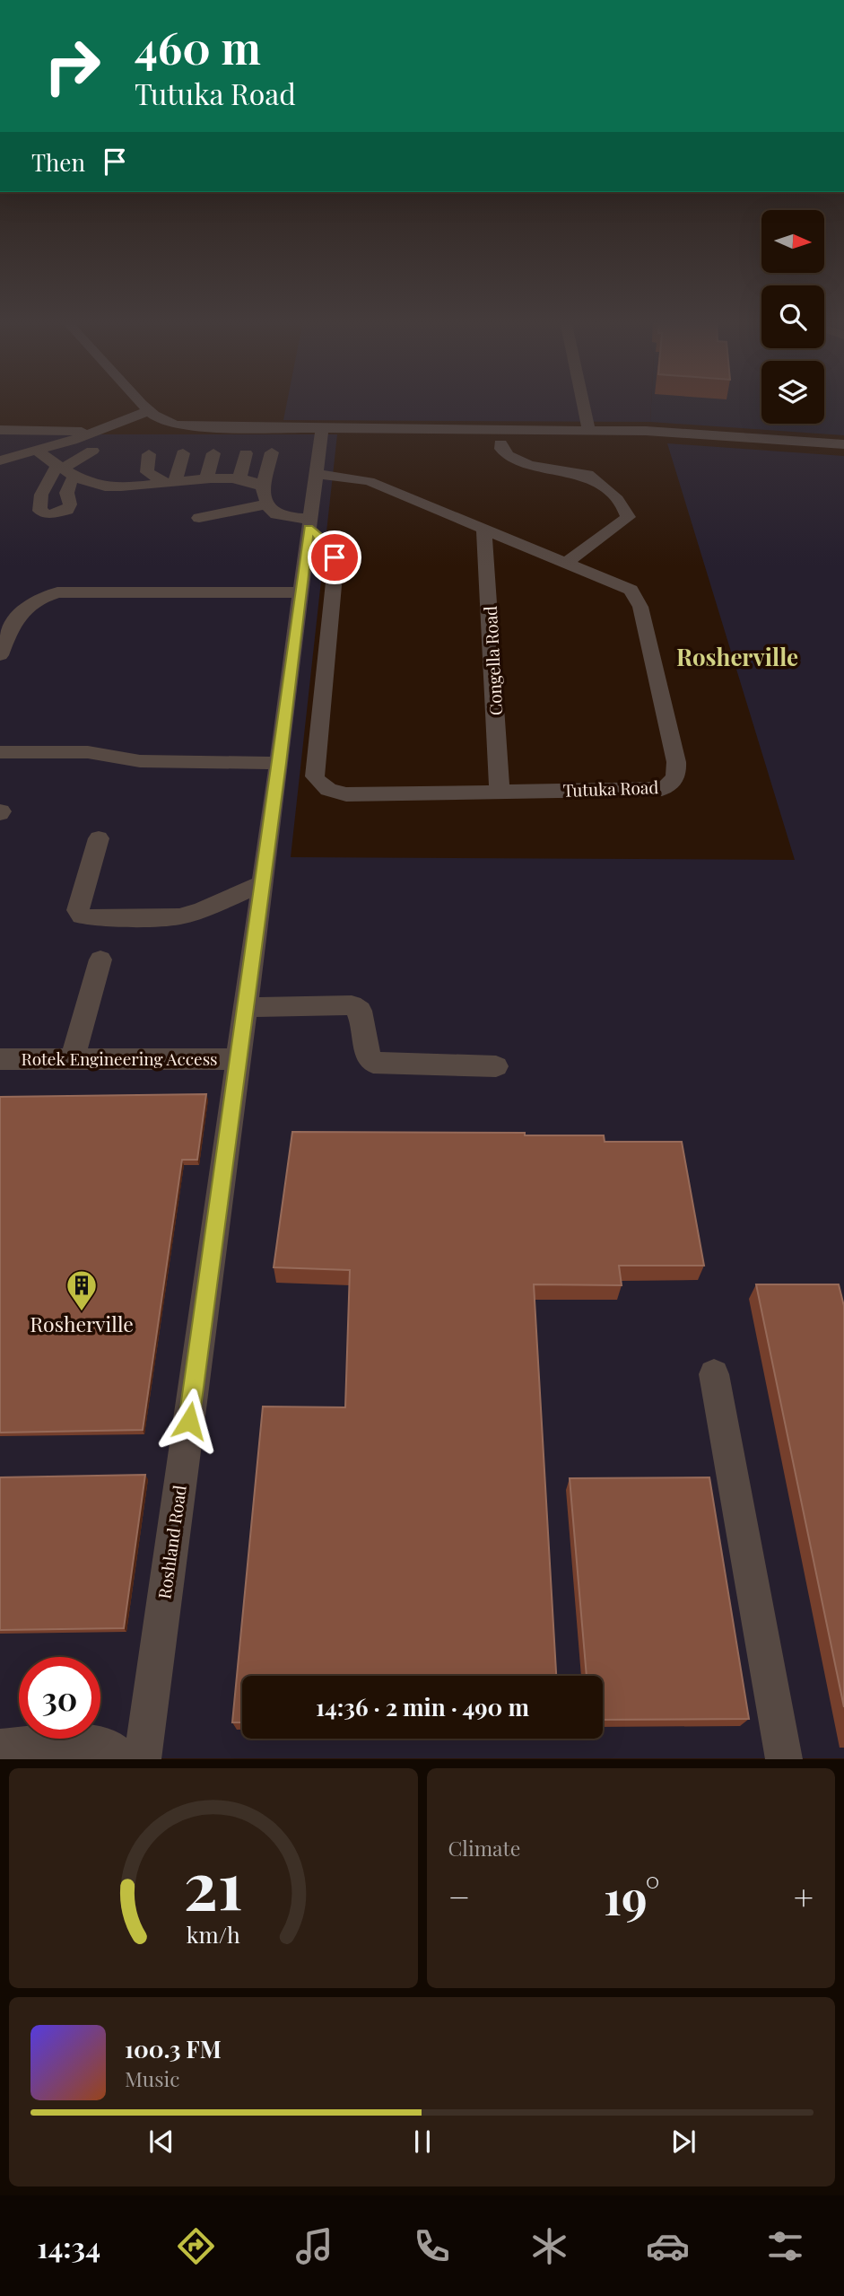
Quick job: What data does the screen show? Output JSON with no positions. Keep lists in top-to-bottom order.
{
  "streets": {
    "street": [
      "Congella Road",
      "Tutuka Road",
      "Rotek Engineering Access",
      "Roshland Road"
    ]
  },
  "crossings": [
    ["Congella Road", "Tutuka Road"],
    ["Tutuka Road", "Roshland Road"],
    ["Rotek Engineering Access", "Roshland Road"]
  ],
  "districts": ["Rosherville"],
  "places": {
    "building": ["Rosherville"]
  },
  "north": "right",
  "page": {
    "turn": ["460 m", "Tutuka Road"],
    "then": "Then",
    "limit": "30",
    "trip": "14:36 · 2 min · 490 m",
    "tile": "Climate",
    "heat": ["−", "19°", "+"],
    "song": ["100.3 FM", "Music"],
    "tabs": "14:34",
    "gauge": ["21", "km/h"]
  }
}
